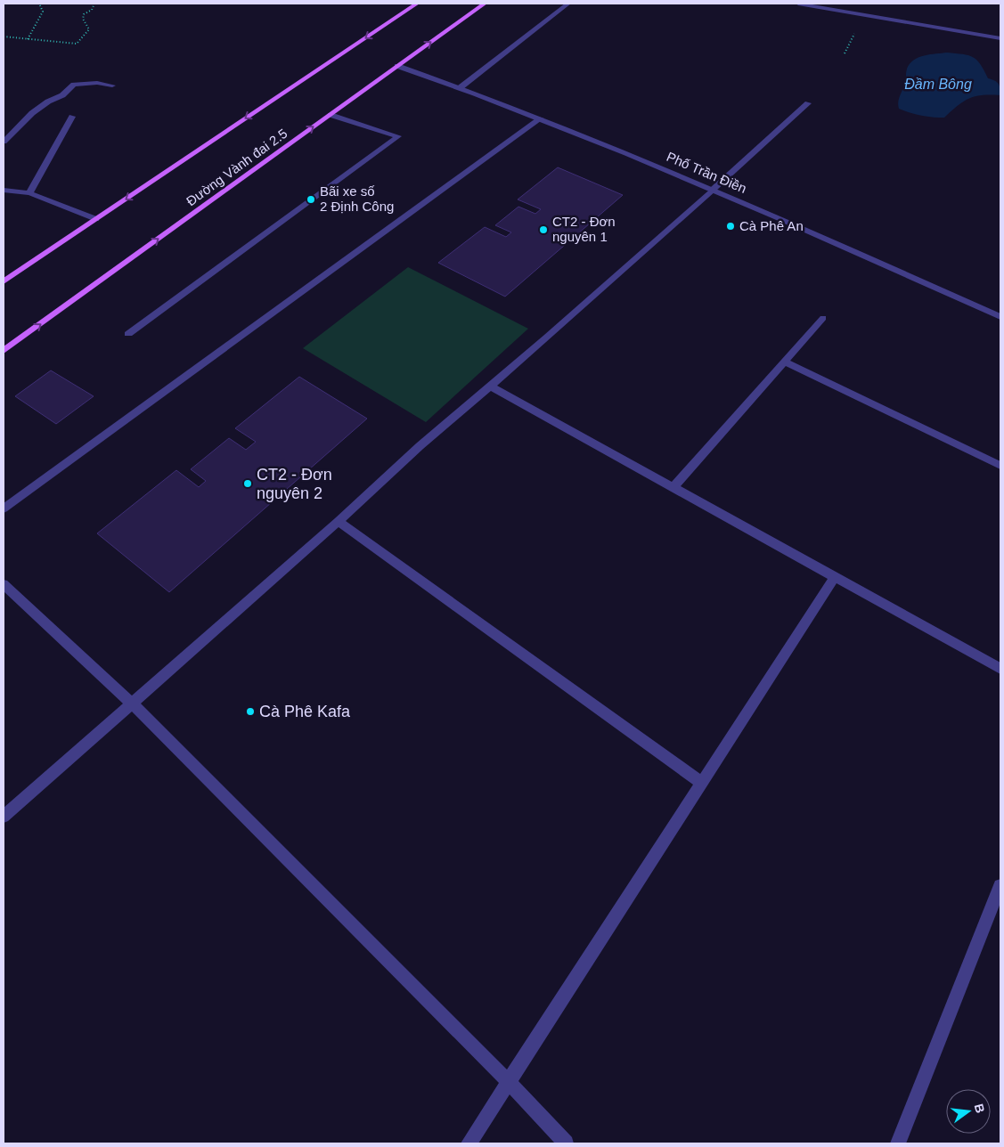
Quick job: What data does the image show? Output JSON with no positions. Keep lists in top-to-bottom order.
{
  "streets": {
    "main road": ["Đường Vành đai 2.5"],
    "street": ["Phố Trần Điền"]
  },
  "crossings": [
    ["Đường Vành đai 2.5", "Phố Trần Điền"]
  ],
  "water": ["Đầm Bông"],
  "places": [
    "Bãi xe số 2 Định Công",
    "Cà Phê An",
    "CT2 - Đơn nguyên 1",
    "CT2 - Đơn nguyên 2",
    "Cà Phê Kafa"
  ],
  "north": "right"
}
